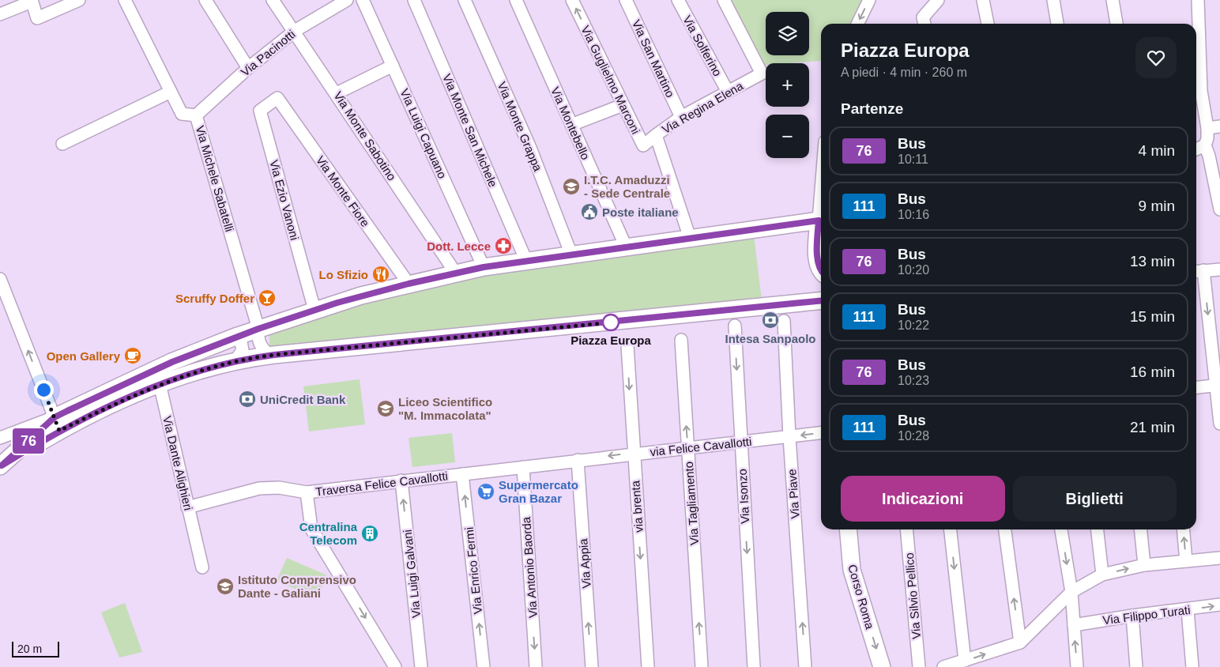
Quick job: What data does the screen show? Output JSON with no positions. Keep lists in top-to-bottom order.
{
  "streets": {
    "main road": ["Corso Roma"],
    "street": [
      "Via Solferino",
      "Via Pacinotti",
      "Via San Martino",
      "Via Guglielmo Marconi",
      "Via Regina Elena",
      "Via Montebello",
      "Via Monte Grappa",
      "Via Monte San Michele",
      "Via Luigi Capuano",
      "Via Monte Sabotino",
      "Via Michele Sabatelli",
      "Via Monte Fiore",
      "Via Ezio Vanoni",
      "via Felice Cavallotti",
      "Via Dante Alighieri",
      "Traversa Felice Cavallotti",
      "Via Piave",
      "Via Isonzo",
      "Via Tagliamento",
      "via brenta",
      "Via Appia",
      "Via Antonio Baorda",
      "Via Enrico Fermi",
      "Via Luigi Galvani",
      "Via Silvio Pellico",
      "Via Filippo Turati"
    ]
  },
  "crossings": [
    ["Via Solferino", "Via Regina Elena"],
    ["Via Pacinotti", "Via Monte Sabotino"],
    ["Via Pacinotti", "Via Michele Sabatelli"],
    ["Via San Martino", "Via Regina Elena"],
    ["Via Guglielmo Marconi", "Via Regina Elena"],
    ["Via Monte Fiore", "Via Ezio Vanoni"],
    ["via Felice Cavallotti", "Traversa Felice Cavallotti"],
    ["via Felice Cavallotti", "Via Piave"],
    ["via Felice Cavallotti", "Via Isonzo"],
    ["via Felice Cavallotti", "Via Tagliamento"],
    ["via Felice Cavallotti", "via brenta"],
    ["via Felice Cavallotti", "Via Appia"],
    ["Via Dante Alighieri", "Traversa Felice Cavallotti"],
    ["Traversa Felice Cavallotti", "Via Appia"],
    ["Traversa Felice Cavallotti", "Via Antonio Baorda"],
    ["Traversa Felice Cavallotti", "Via Enrico Fermi"],
    ["Traversa Felice Cavallotti", "Via Luigi Galvani"]
  ],
  "one_way": [
    "Via Guglielmo Marconi",
    "via Felice Cavallotti",
    "Via Piave",
    "Via Isonzo",
    "Via Tagliamento",
    "via brenta",
    "Via Appia",
    "Via Antonio Baorda",
    "Via Enrico Fermi",
    "Corso Roma"
  ],
  "places": {
    "school or university": ["I.T.C. Amaduzzi - Sede Centrale", "Liceo Scientifico \"M. Immacolata\"", "Istituto Comprensivo Dante - Galiani"],
    "public building": ["Poste italiane"],
    "pharmacy": ["Dott. Lecce"],
    "restaurant": ["Lo Sfizio"],
    "bar": ["Scruffy Doffer"],
    "bank": ["Intesa Sanpaolo", "UniCredit Bank"],
    "other": ["Piazza Europa"],
    "cafe": ["Open Gallery"],
    "supermarket": ["Supermercato Gran Bazar"],
    "building": ["Centralina Telecom"]
  },
  "lines": ["bus line 76"],
  "scale_bar": "20 m",
  "page": {
    "on_map": "76",
    "map_buttons": ["+", "−"],
    "heading": [
      ["Piazza Europa", "A piedi · 4 min · 260 m"],
      "Partenze"
    ],
    "list": [
      {
        "mark": "76",
        "name": "Bus",
        "note": "10:11",
        "value": "4 min"
      },
      {
        "mark": "111",
        "name": "Bus",
        "note": "10:16",
        "value": "9 min"
      },
      {
        "mark": "76",
        "name": "Bus",
        "note": "10:20",
        "value": "13 min"
      },
      {
        "mark": "111",
        "name": "Bus",
        "note": "10:22",
        "value": "15 min"
      },
      {
        "mark": "76",
        "name": "Bus",
        "note": "10:23",
        "value": "16 min"
      },
      {
        "mark": "111",
        "name": "Bus",
        "note": "10:28",
        "value": "21 min"
      }
    ],
    "buttons": ["Indicazioni", "Biglietti"],
    "scale": "20 m"
  }
}
